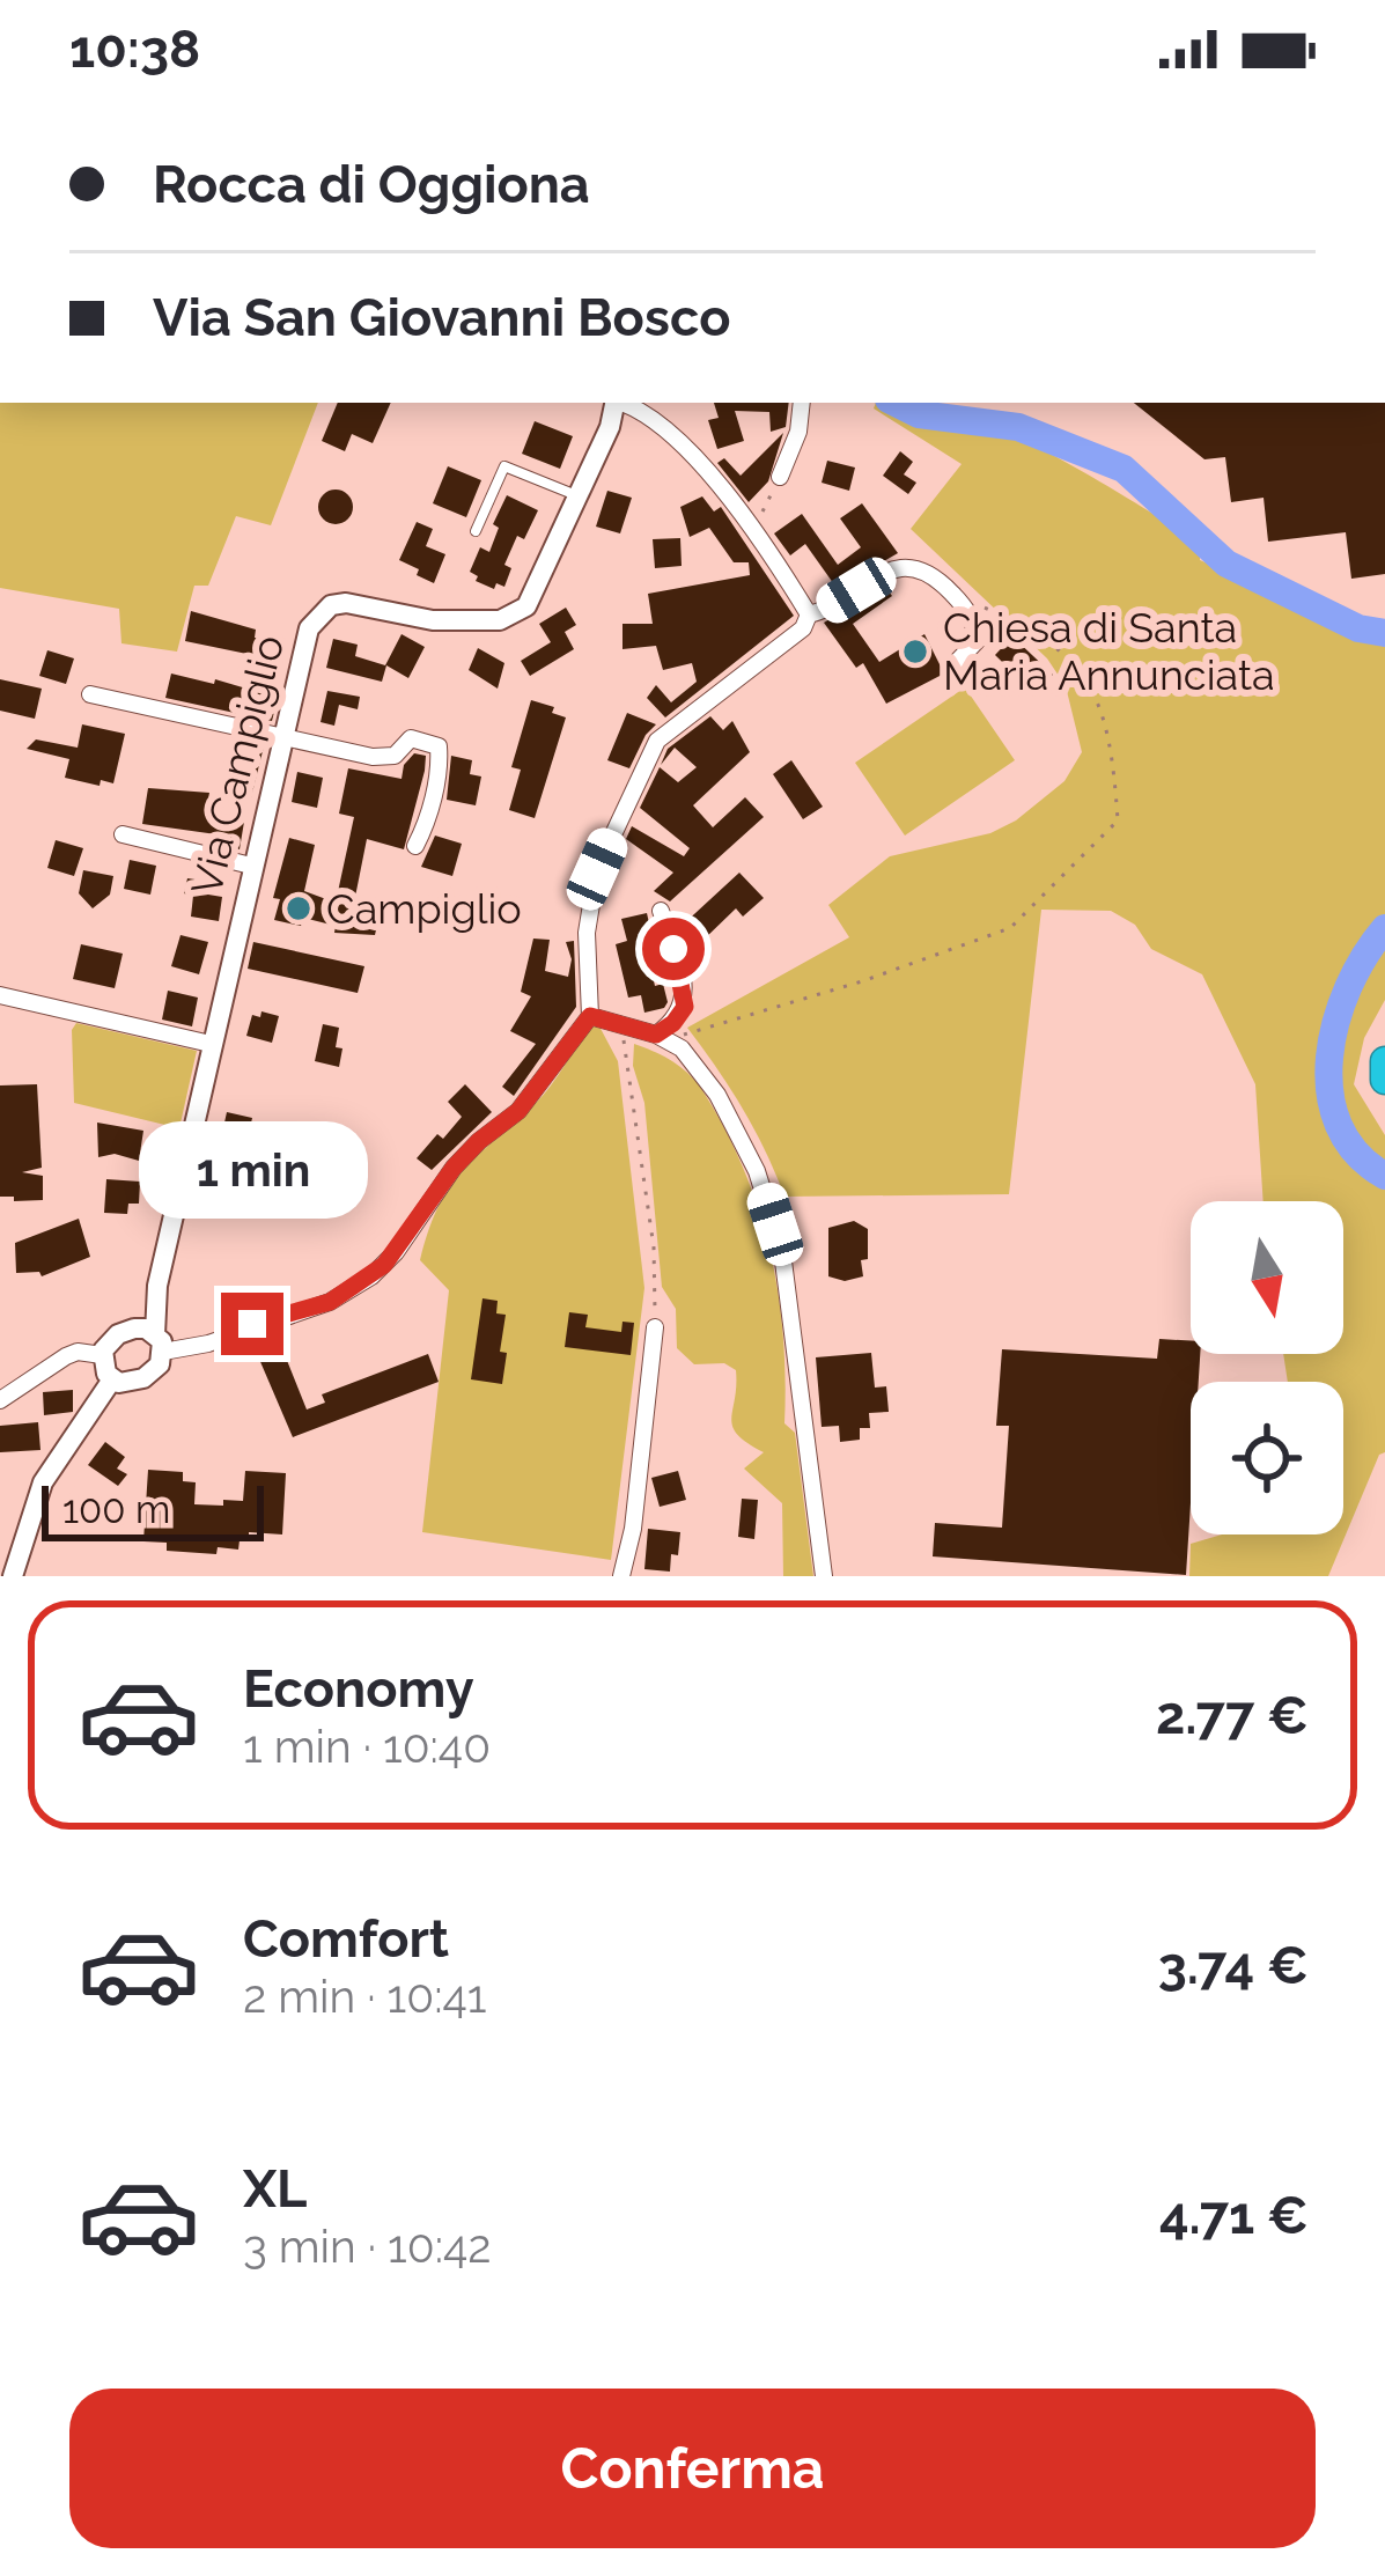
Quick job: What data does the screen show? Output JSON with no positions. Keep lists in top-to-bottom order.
{
  "streets": {
    "street": ["Via Campiglio"]
  },
  "places": ["Chiesa di Santa Maria Annunciata", "Campiglio"],
  "scale_bar": "100 m",
  "north": "bottom",
  "page": {
    "status": "10:38",
    "banner": ["Rocca di Oggiona", "Via San Giovanni Bosco"],
    "bubble": "1 min",
    "scale": "100 m",
    "list": [
      {
        "name": "Economy",
        "note": "1 min · 10:40",
        "value": "2.77 €"
      },
      {
        "name": "Comfort",
        "note": "2 min · 10:41",
        "value": "3.74 €"
      },
      {
        "name": "XL",
        "note": "3 min · 10:42",
        "value": "4.71 €"
      }
    ],
    "buttons": "Conferma"
  }
}
